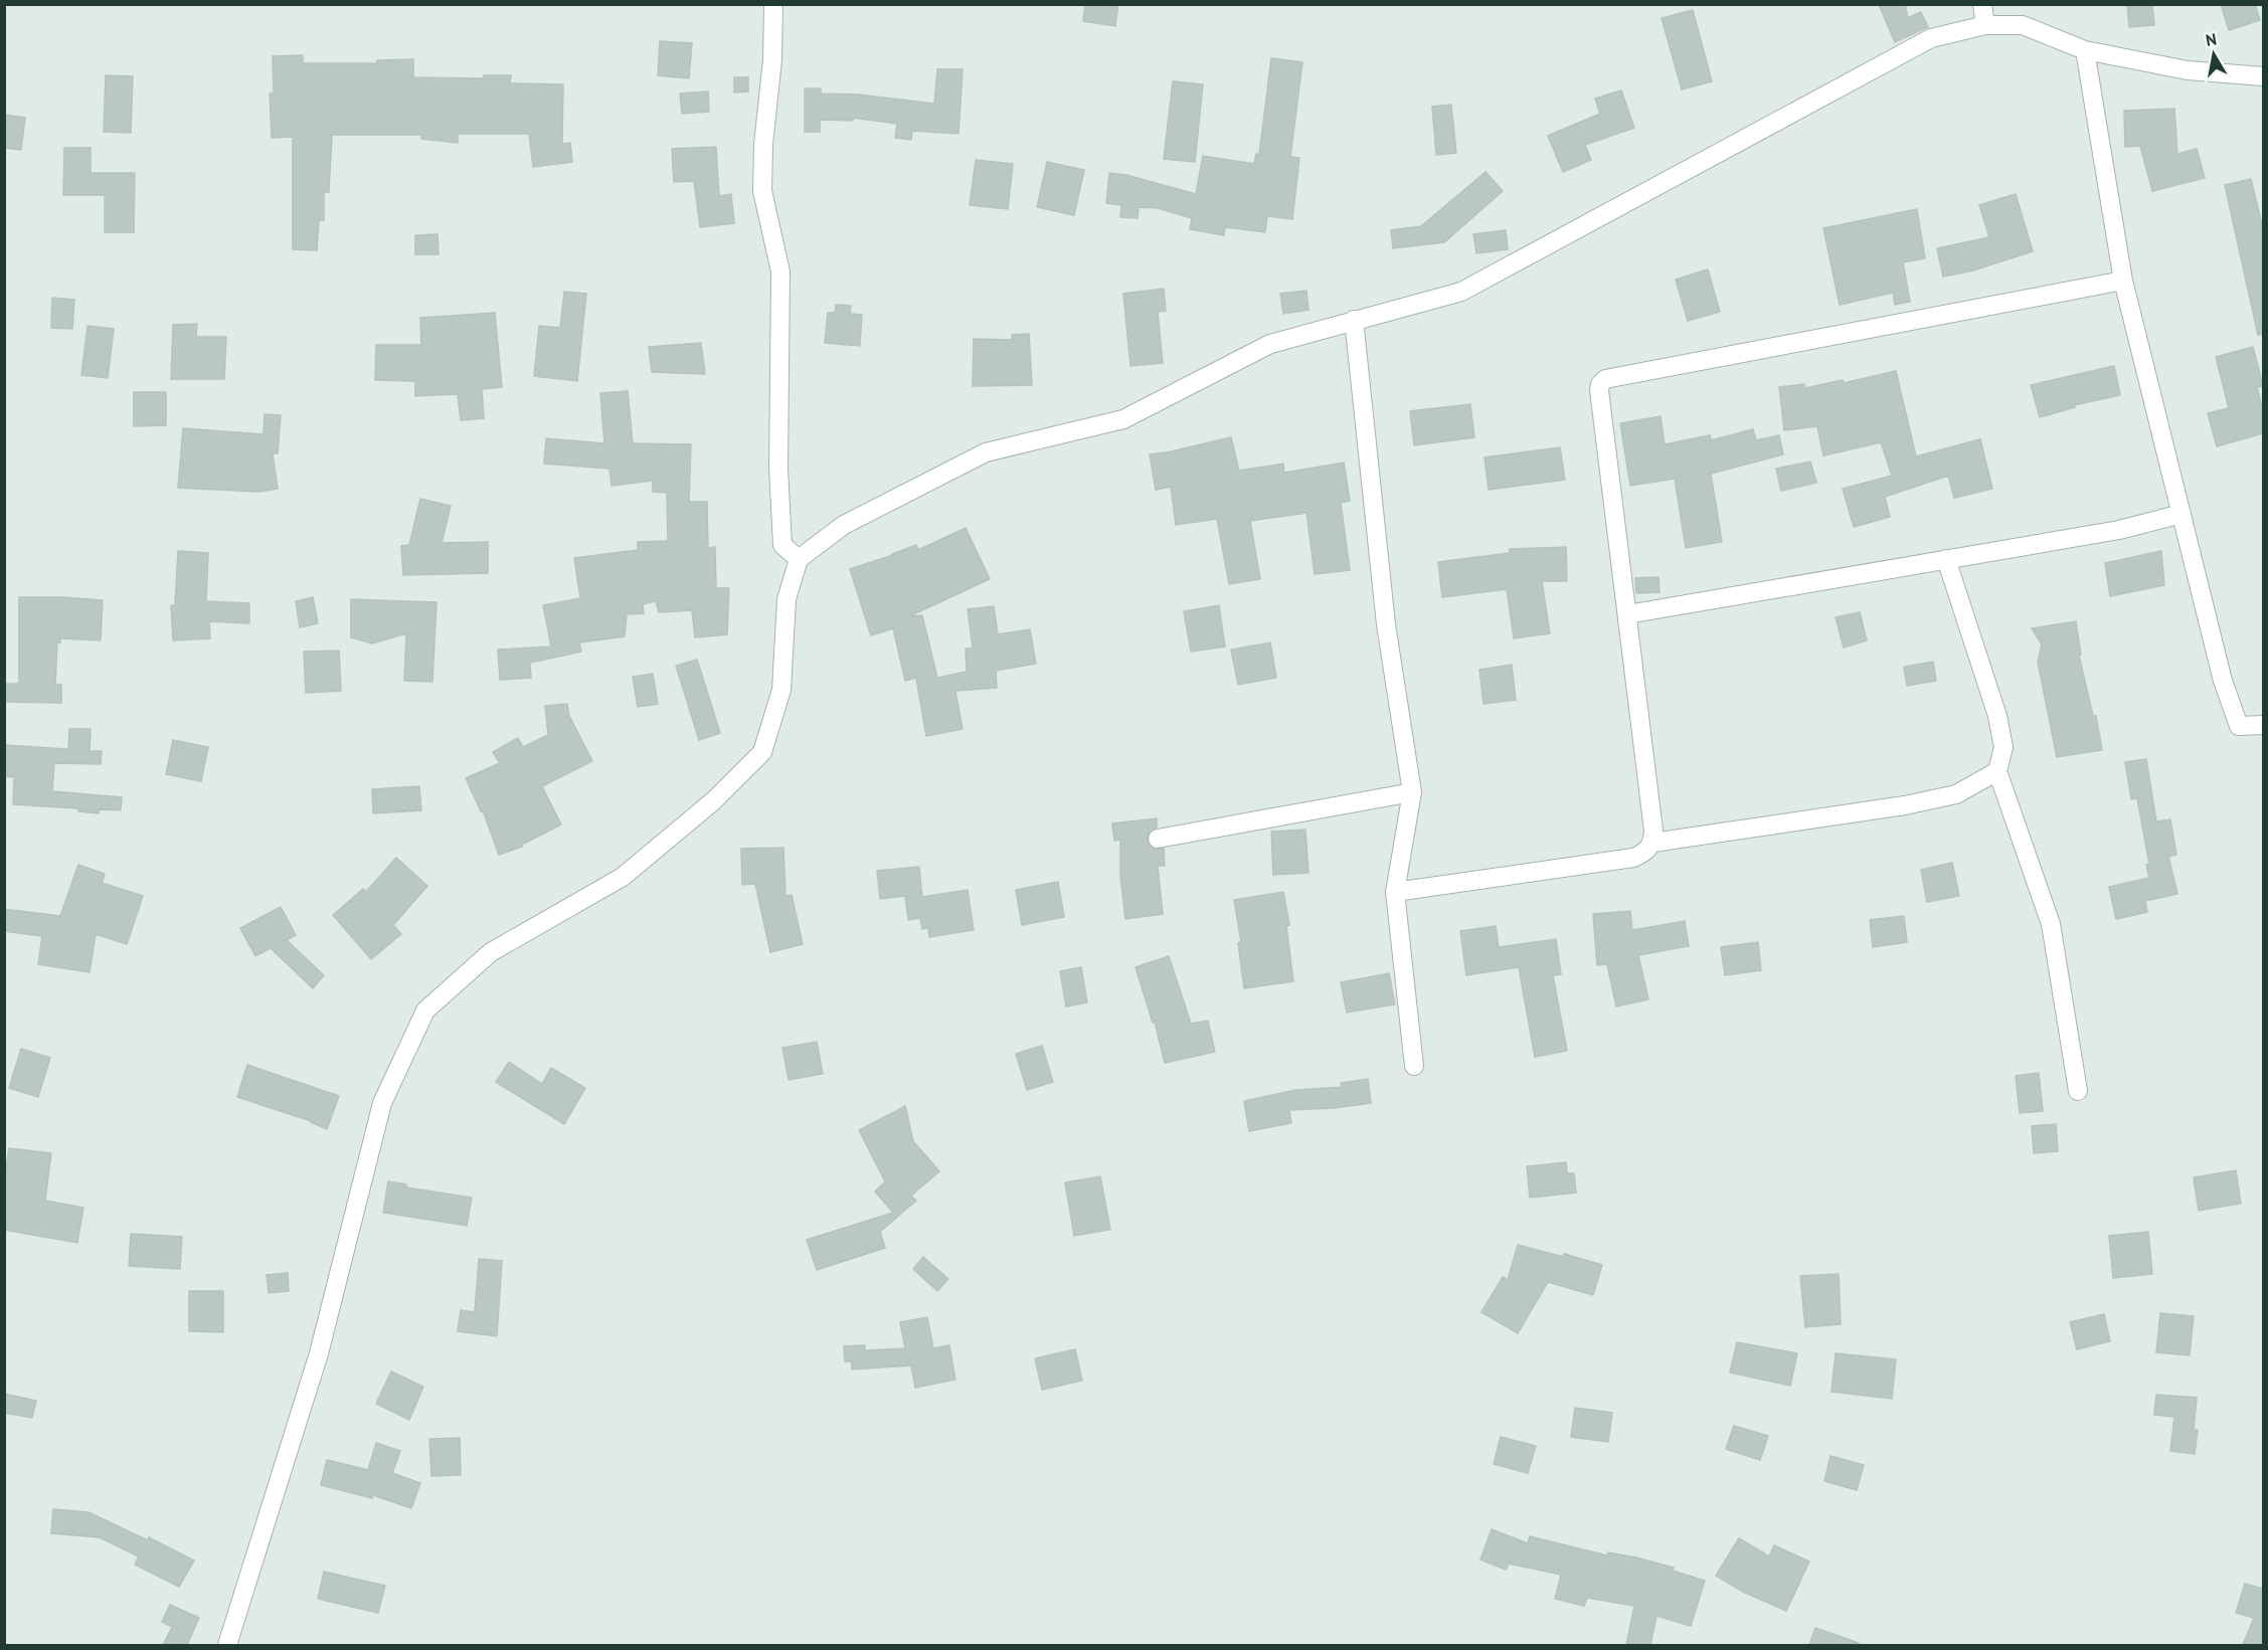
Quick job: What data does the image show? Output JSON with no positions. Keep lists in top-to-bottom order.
{
  "north": "top"
}
